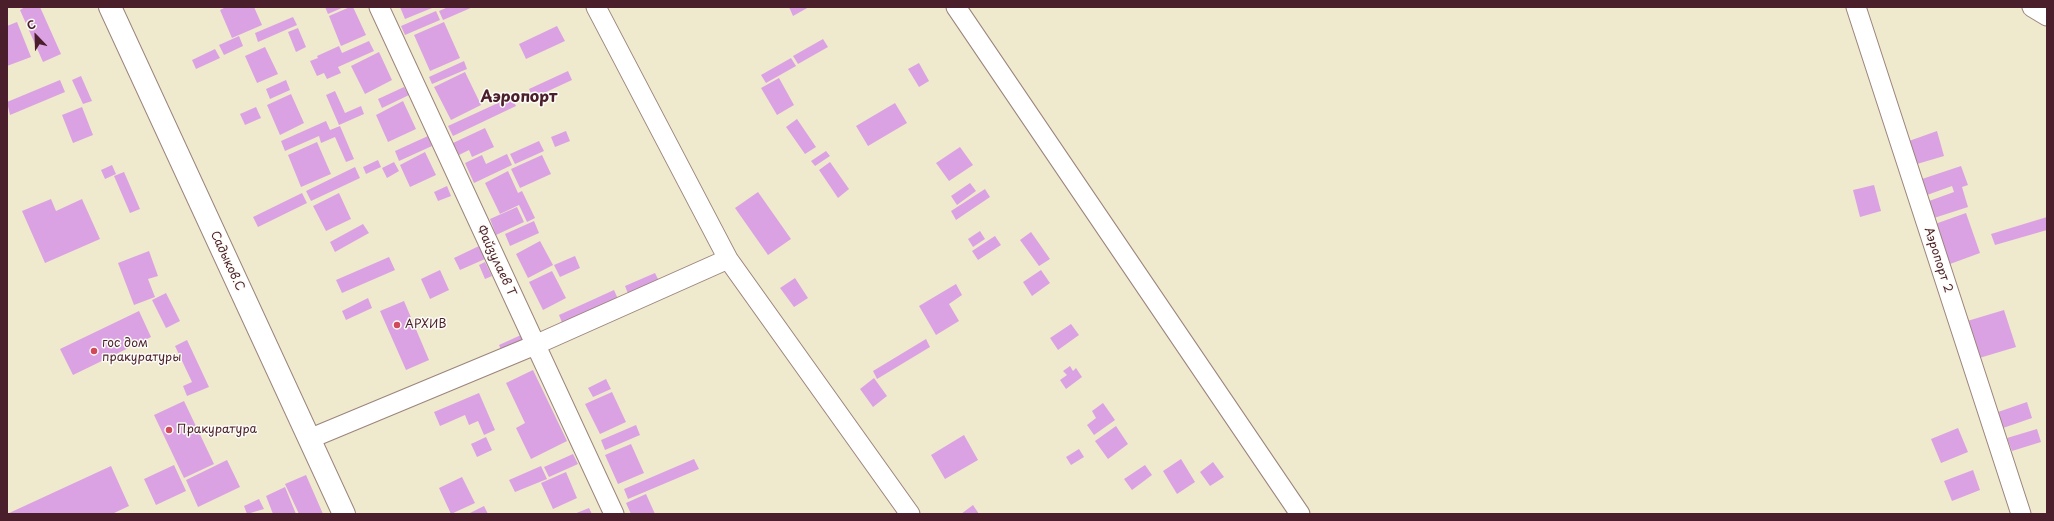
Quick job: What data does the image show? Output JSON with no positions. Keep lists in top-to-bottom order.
{
  "streets": {
    "main road": ["Садыков.С"],
    "street": ["Аэропорт 2", "Файзулаев Т"]
  },
  "districts": ["Аэропорт"],
  "places": ["АРХИВ", "гос дом пракуратуры", "Пракуратура"],
  "north": "top left"
}
